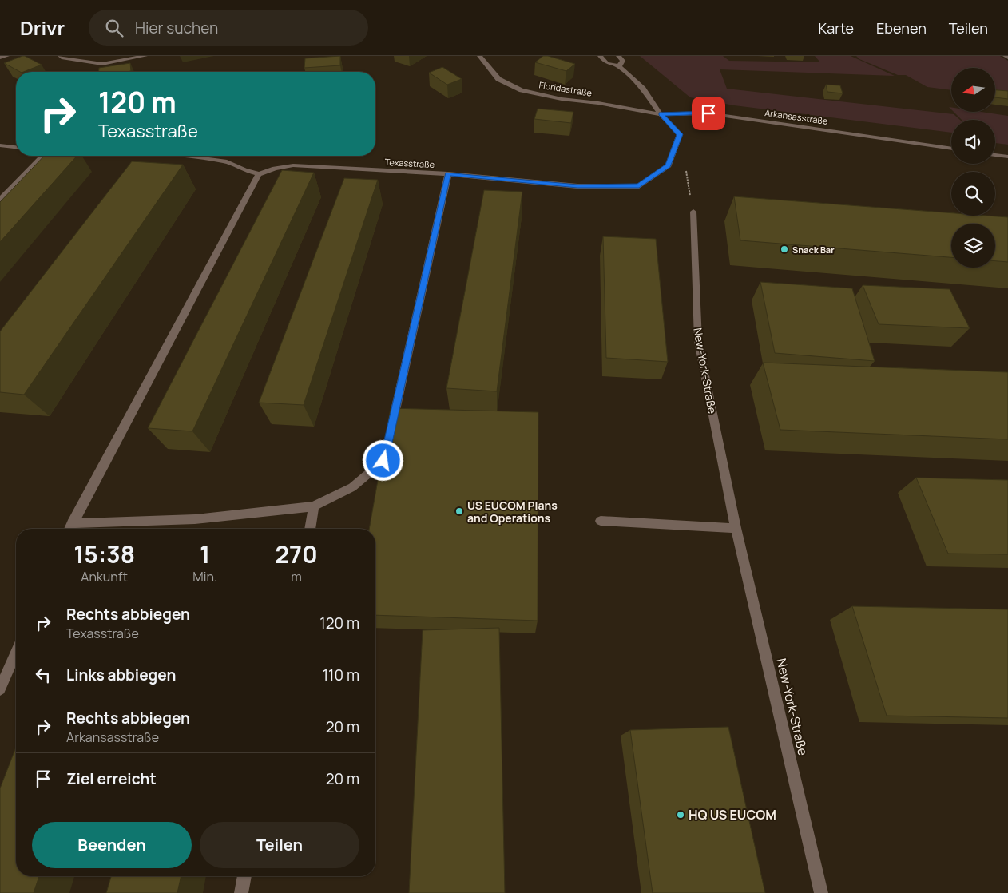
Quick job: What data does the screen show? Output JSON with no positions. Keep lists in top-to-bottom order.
{
  "streets": {
    "street": [
      "Floridastraße",
      "Arkansasstraße",
      "Texasstraße",
      "New-York-Straße"
    ]
  },
  "crossings": [
    ["Floridastraße", "Arkansasstraße"]
  ],
  "places": ["Snack Bar", "US EUCOM Plans and Operations", "HQ US EUCOM"],
  "north": "left",
  "page": {
    "header": "Drivr",
    "search": "Hier suchen",
    "nav": ["Karte", "Ebenen", "Teilen"],
    "turn": ["120 m", "Texasstraße"],
    "eta": [
      "15:38",
      "Ankunft",
      "1",
      "Min.",
      "270",
      "m"
    ],
    "list": [
      {
        "name": "Rechts abbiegen",
        "note": "Texasstraße",
        "value": "120 m"
      },
      {
        "name": "Links abbiegen",
        "value": "110 m"
      },
      {
        "name": "Rechts abbiegen",
        "note": "Arkansasstraße",
        "value": "20 m"
      },
      {
        "name": "Ziel erreicht",
        "value": "20 m"
      }
    ],
    "buttons": ["Beenden", "Teilen"]
  }
}
